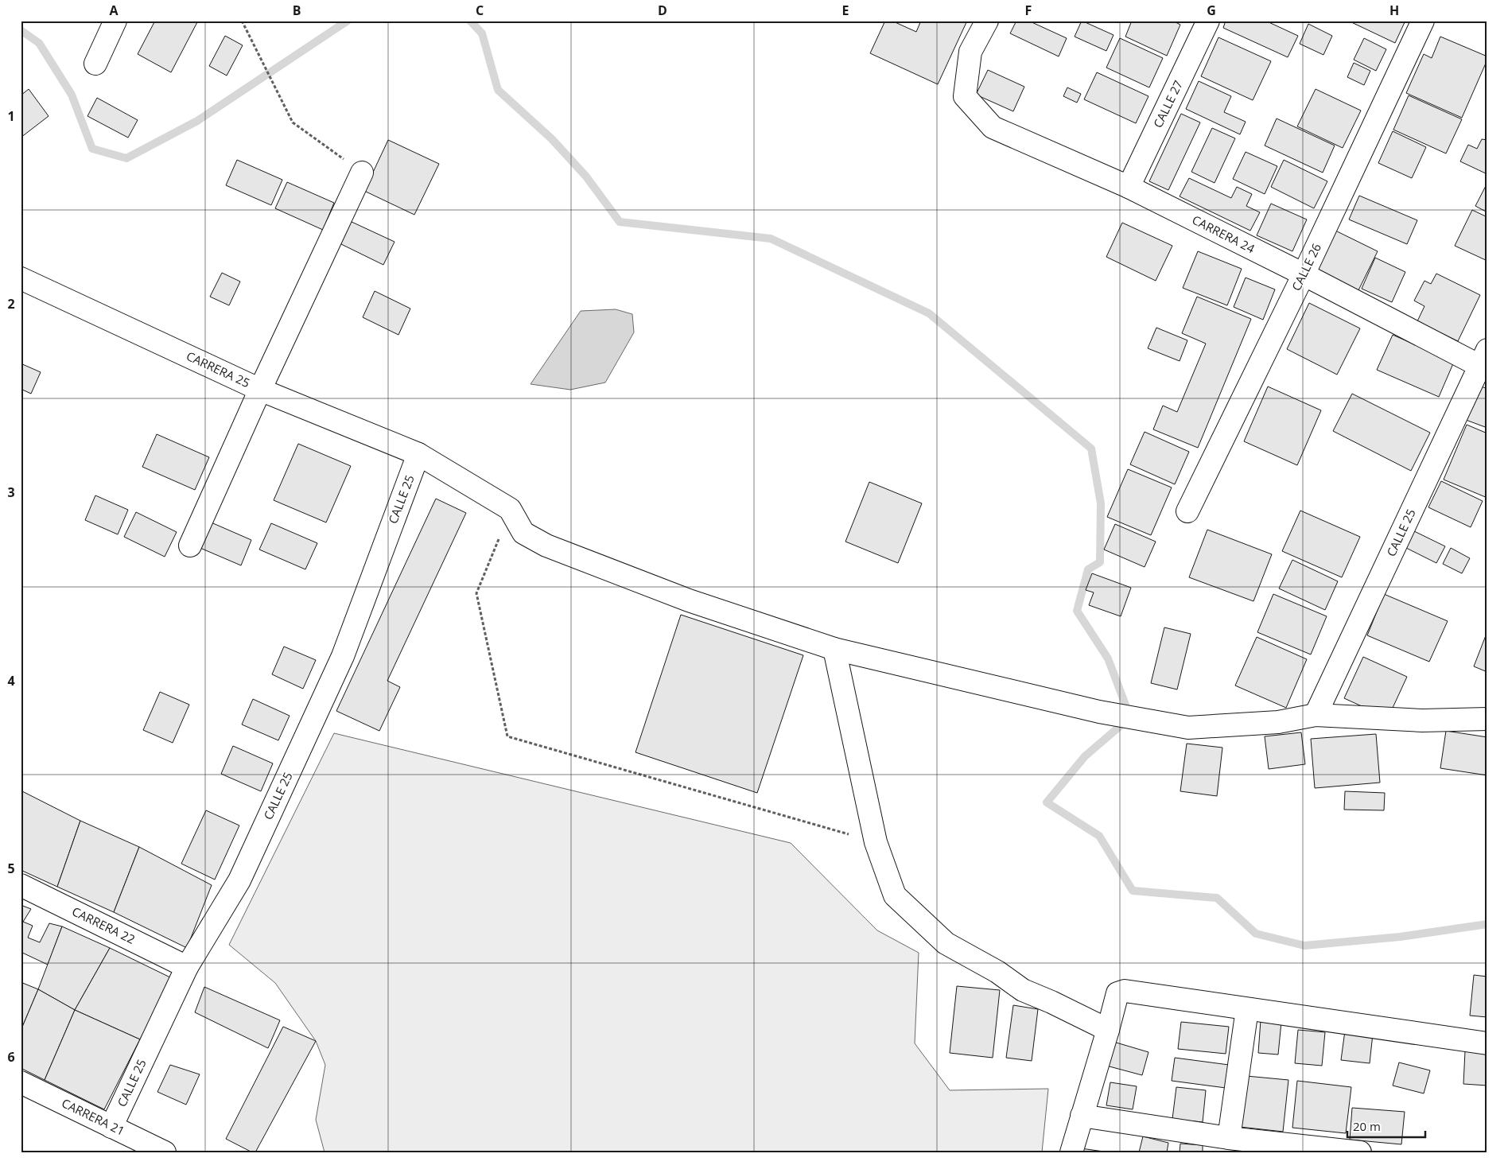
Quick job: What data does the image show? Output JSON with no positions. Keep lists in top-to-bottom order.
{
  "streets": {
    "street": [
      "CALLE 27",
      "CARRERA 24",
      "CALLE 26",
      "CARRERA 25",
      "CALLE 25",
      "CARRERA 22",
      "CARRERA 21"
    ]
  },
  "crossings": [
    ["CALLE 27", "CARRERA 24"],
    ["CARRERA 24", "CALLE 26"],
    ["CARRERA 24", "CALLE 25"],
    ["CARRERA 25", "CALLE 25"],
    ["CALLE 25", "CARRERA 22"],
    ["CALLE 25", "CARRERA 21"]
  ],
  "scale_bar": "20 m",
  "grid": {
    "columns": [
      "A",
      "B",
      "C",
      "D",
      "E",
      "F",
      "G",
      "H"
    ],
    "rows": [
      "1",
      "2",
      "3",
      "4",
      "5",
      "6"
    ]
  }
}
